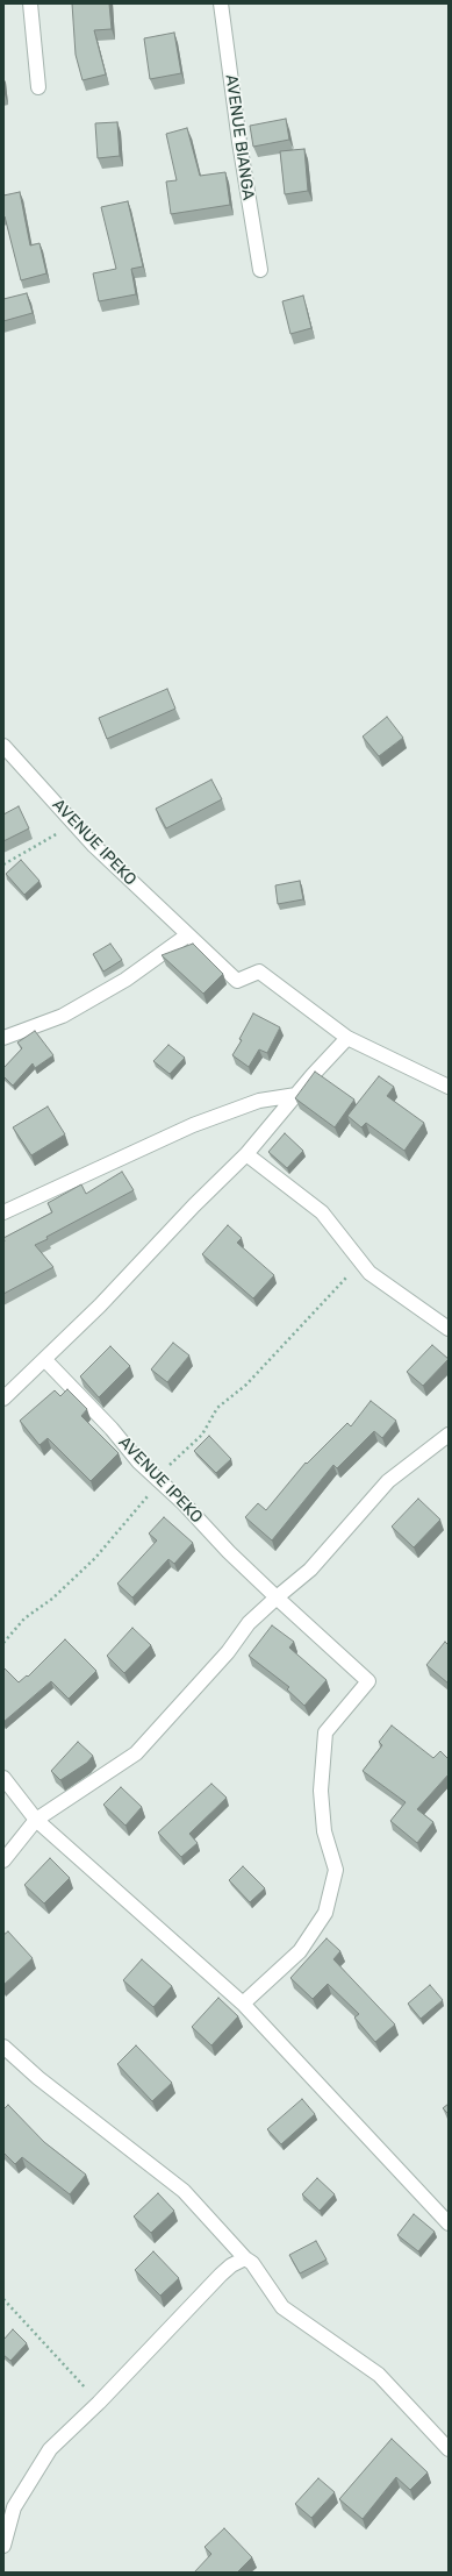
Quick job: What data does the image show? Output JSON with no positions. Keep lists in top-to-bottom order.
{
  "streets": {
    "street": ["AVENUE BIANGA", "AVENUE IPEKO"]
  }
}
